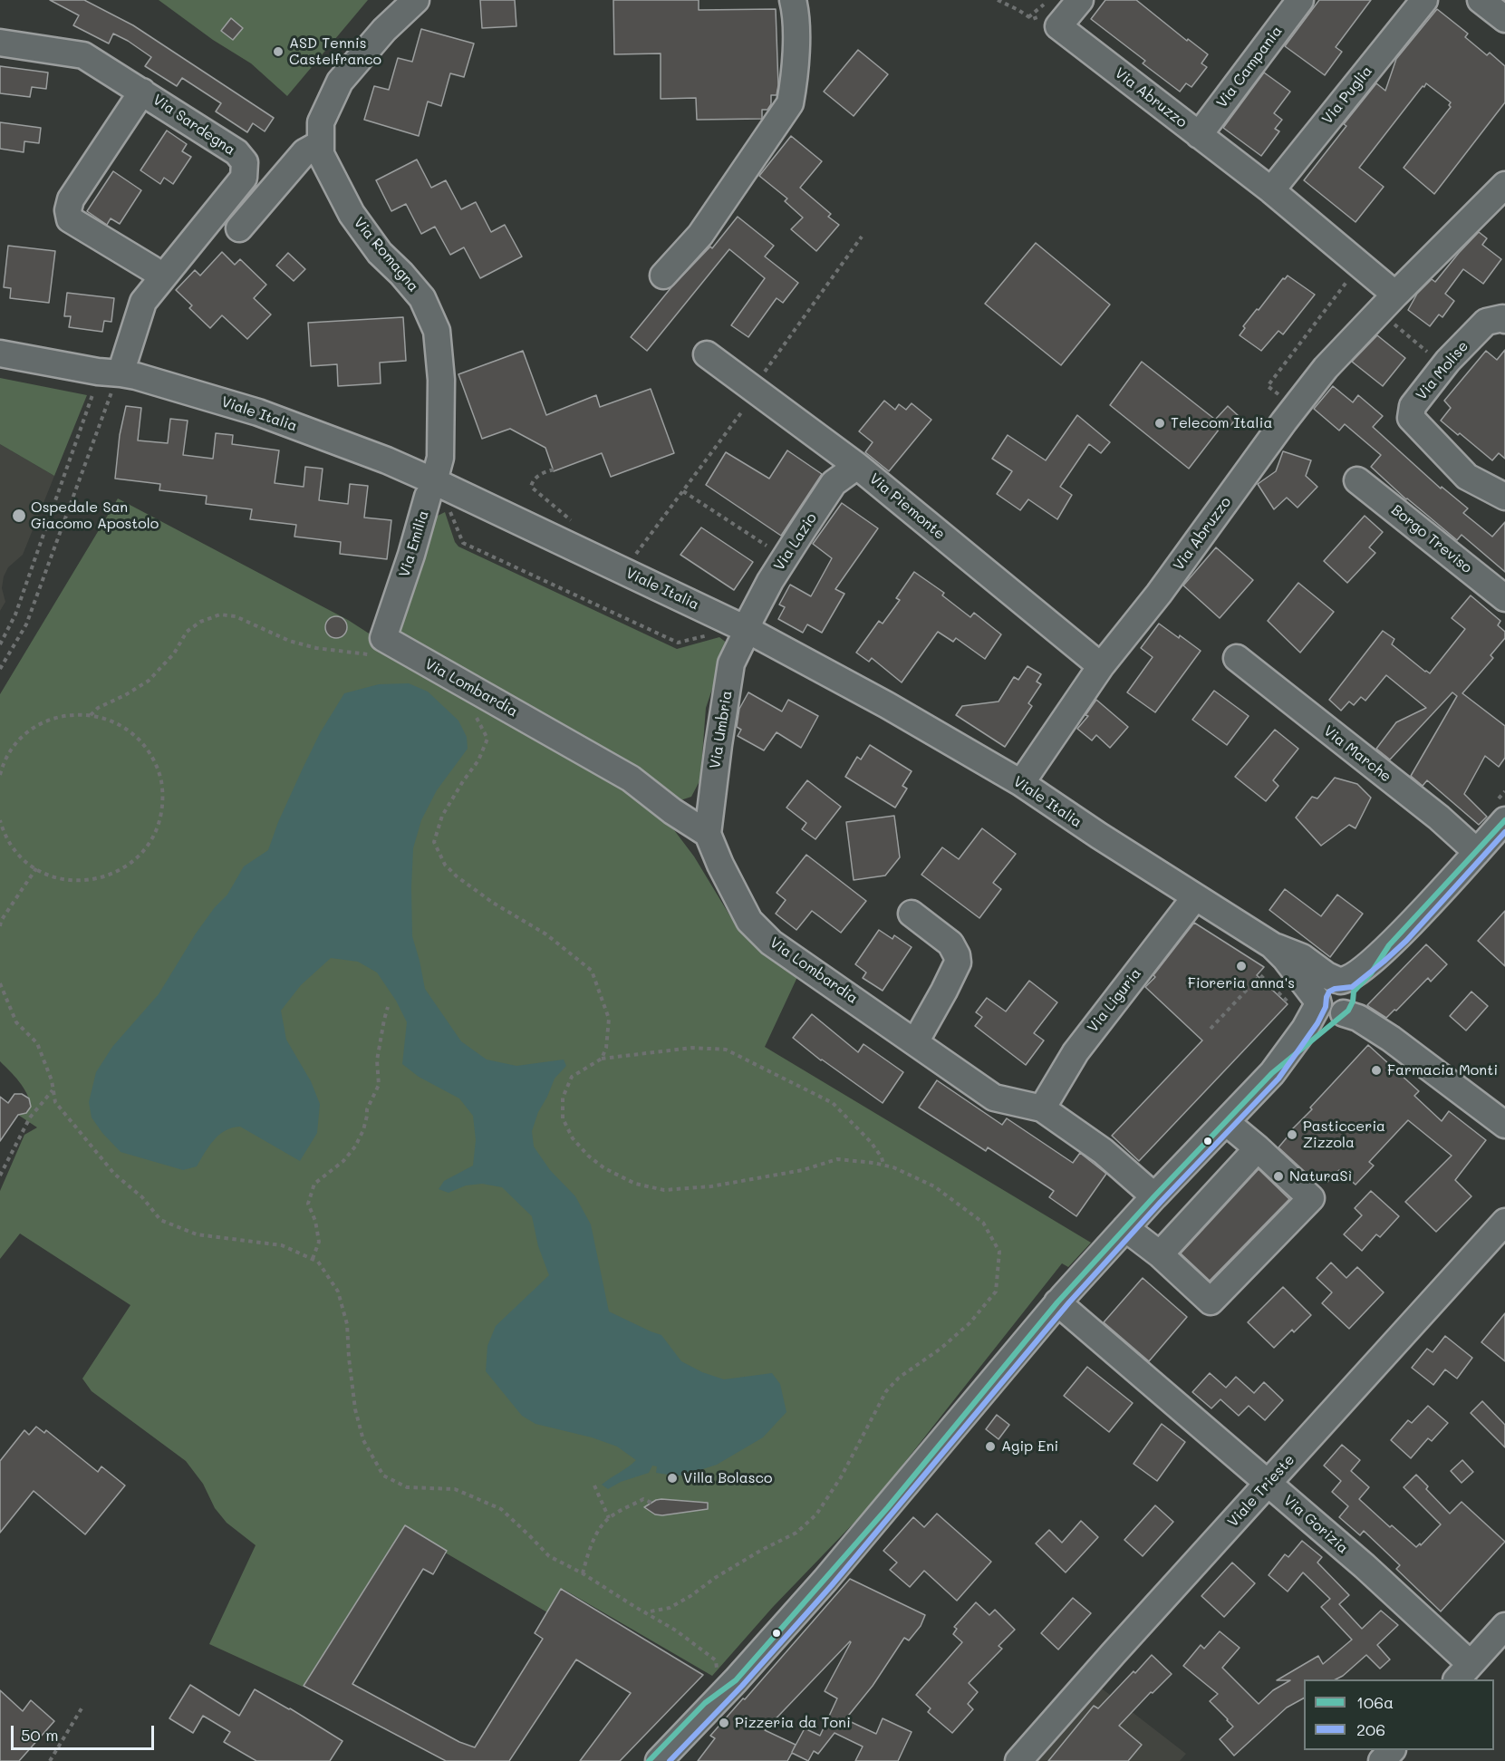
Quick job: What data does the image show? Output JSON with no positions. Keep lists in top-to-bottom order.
{
  "streets": {
    "street": [
      "Via Campania",
      "Via Puglia",
      "Via Abruzzo",
      "Via Sardegna",
      "Via Romagna",
      "Via Molise",
      "Viale Italia",
      "Via Piemonte",
      "Borgo Treviso",
      "Via Lazio",
      "Via Emilia",
      "Via Lombardia",
      "Via Umbria",
      "Via Marche",
      "Via Liguria",
      "Viale Trieste",
      "Via Gorizia"
    ]
  },
  "crossings": [
    ["Via Campania", "Via Abruzzo"],
    ["Via Puglia", "Via Abruzzo"],
    ["Via Abruzzo", "Viale Italia"],
    ["Via Abruzzo", "Via Piemonte"],
    ["Via Sardegna", "Viale Italia"],
    ["Via Romagna", "Viale Italia"],
    ["Via Romagna", "Via Emilia"],
    ["Viale Italia", "Via Lazio"],
    ["Viale Italia", "Via Emilia"],
    ["Viale Italia", "Via Umbria"],
    ["Viale Italia", "Via Liguria"],
    ["Via Piemonte", "Via Lazio"],
    ["Via Lazio", "Via Umbria"],
    ["Via Emilia", "Via Lombardia"],
    ["Via Lombardia", "Via Umbria"],
    ["Via Lombardia", "Via Liguria"],
    ["Viale Trieste", "Via Gorizia"]
  ],
  "places": [
    "ASD Tennis Castelfranco",
    "Telecom Italia",
    "Ospedale San Giacomo Apostolo",
    "Fioreria anna's",
    "Farmacia Monti",
    "Pasticceria Zizzola",
    "NaturaSì",
    "Agip Eni",
    "Villa Bolasco",
    "Pizzeria da Toni"
  ],
  "lines": ["transit line 106a", "transit line 206"],
  "legend": ["106a", "206"],
  "scale_bar": "50 m"
}
